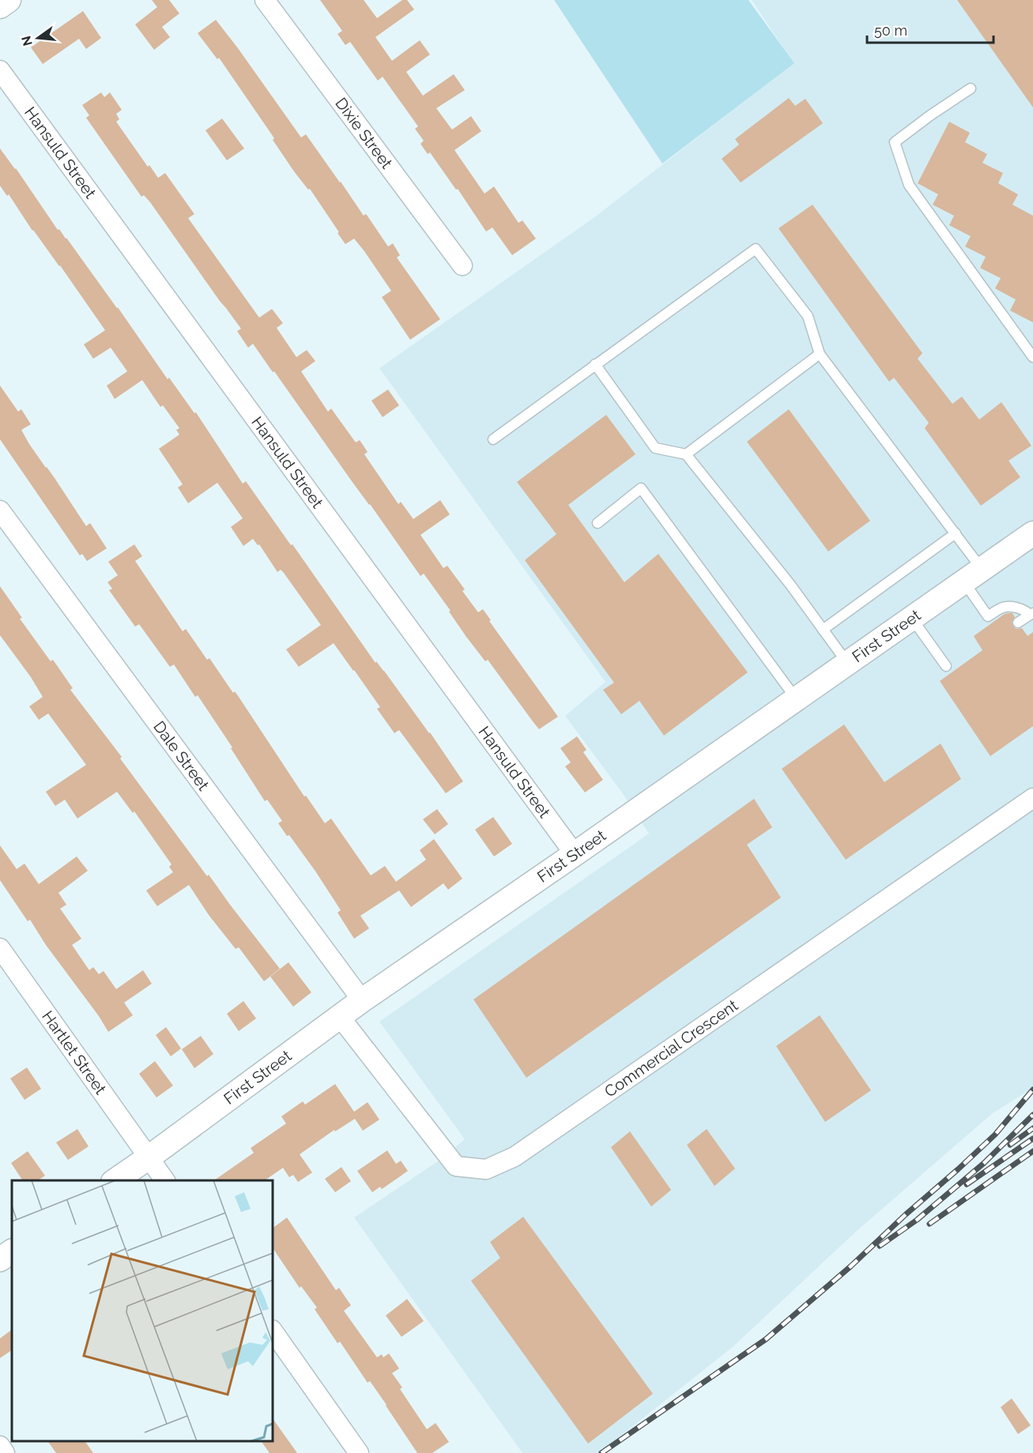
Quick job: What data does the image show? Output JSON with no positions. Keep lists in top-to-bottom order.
{
  "streets": {
    "street": [
      "Dixie Street",
      "Hansuld Street",
      "First Street",
      "Dale Street",
      "Commercial Crescent",
      "Hartlet Street"
    ]
  },
  "crossings": [
    ["Hansuld Street", "First Street"],
    ["First Street", "Dale Street"],
    ["First Street", "Commercial Crescent"],
    ["First Street", "Hartlet Street"]
  ],
  "scale_bar": "50 m",
  "north": "left"
}
